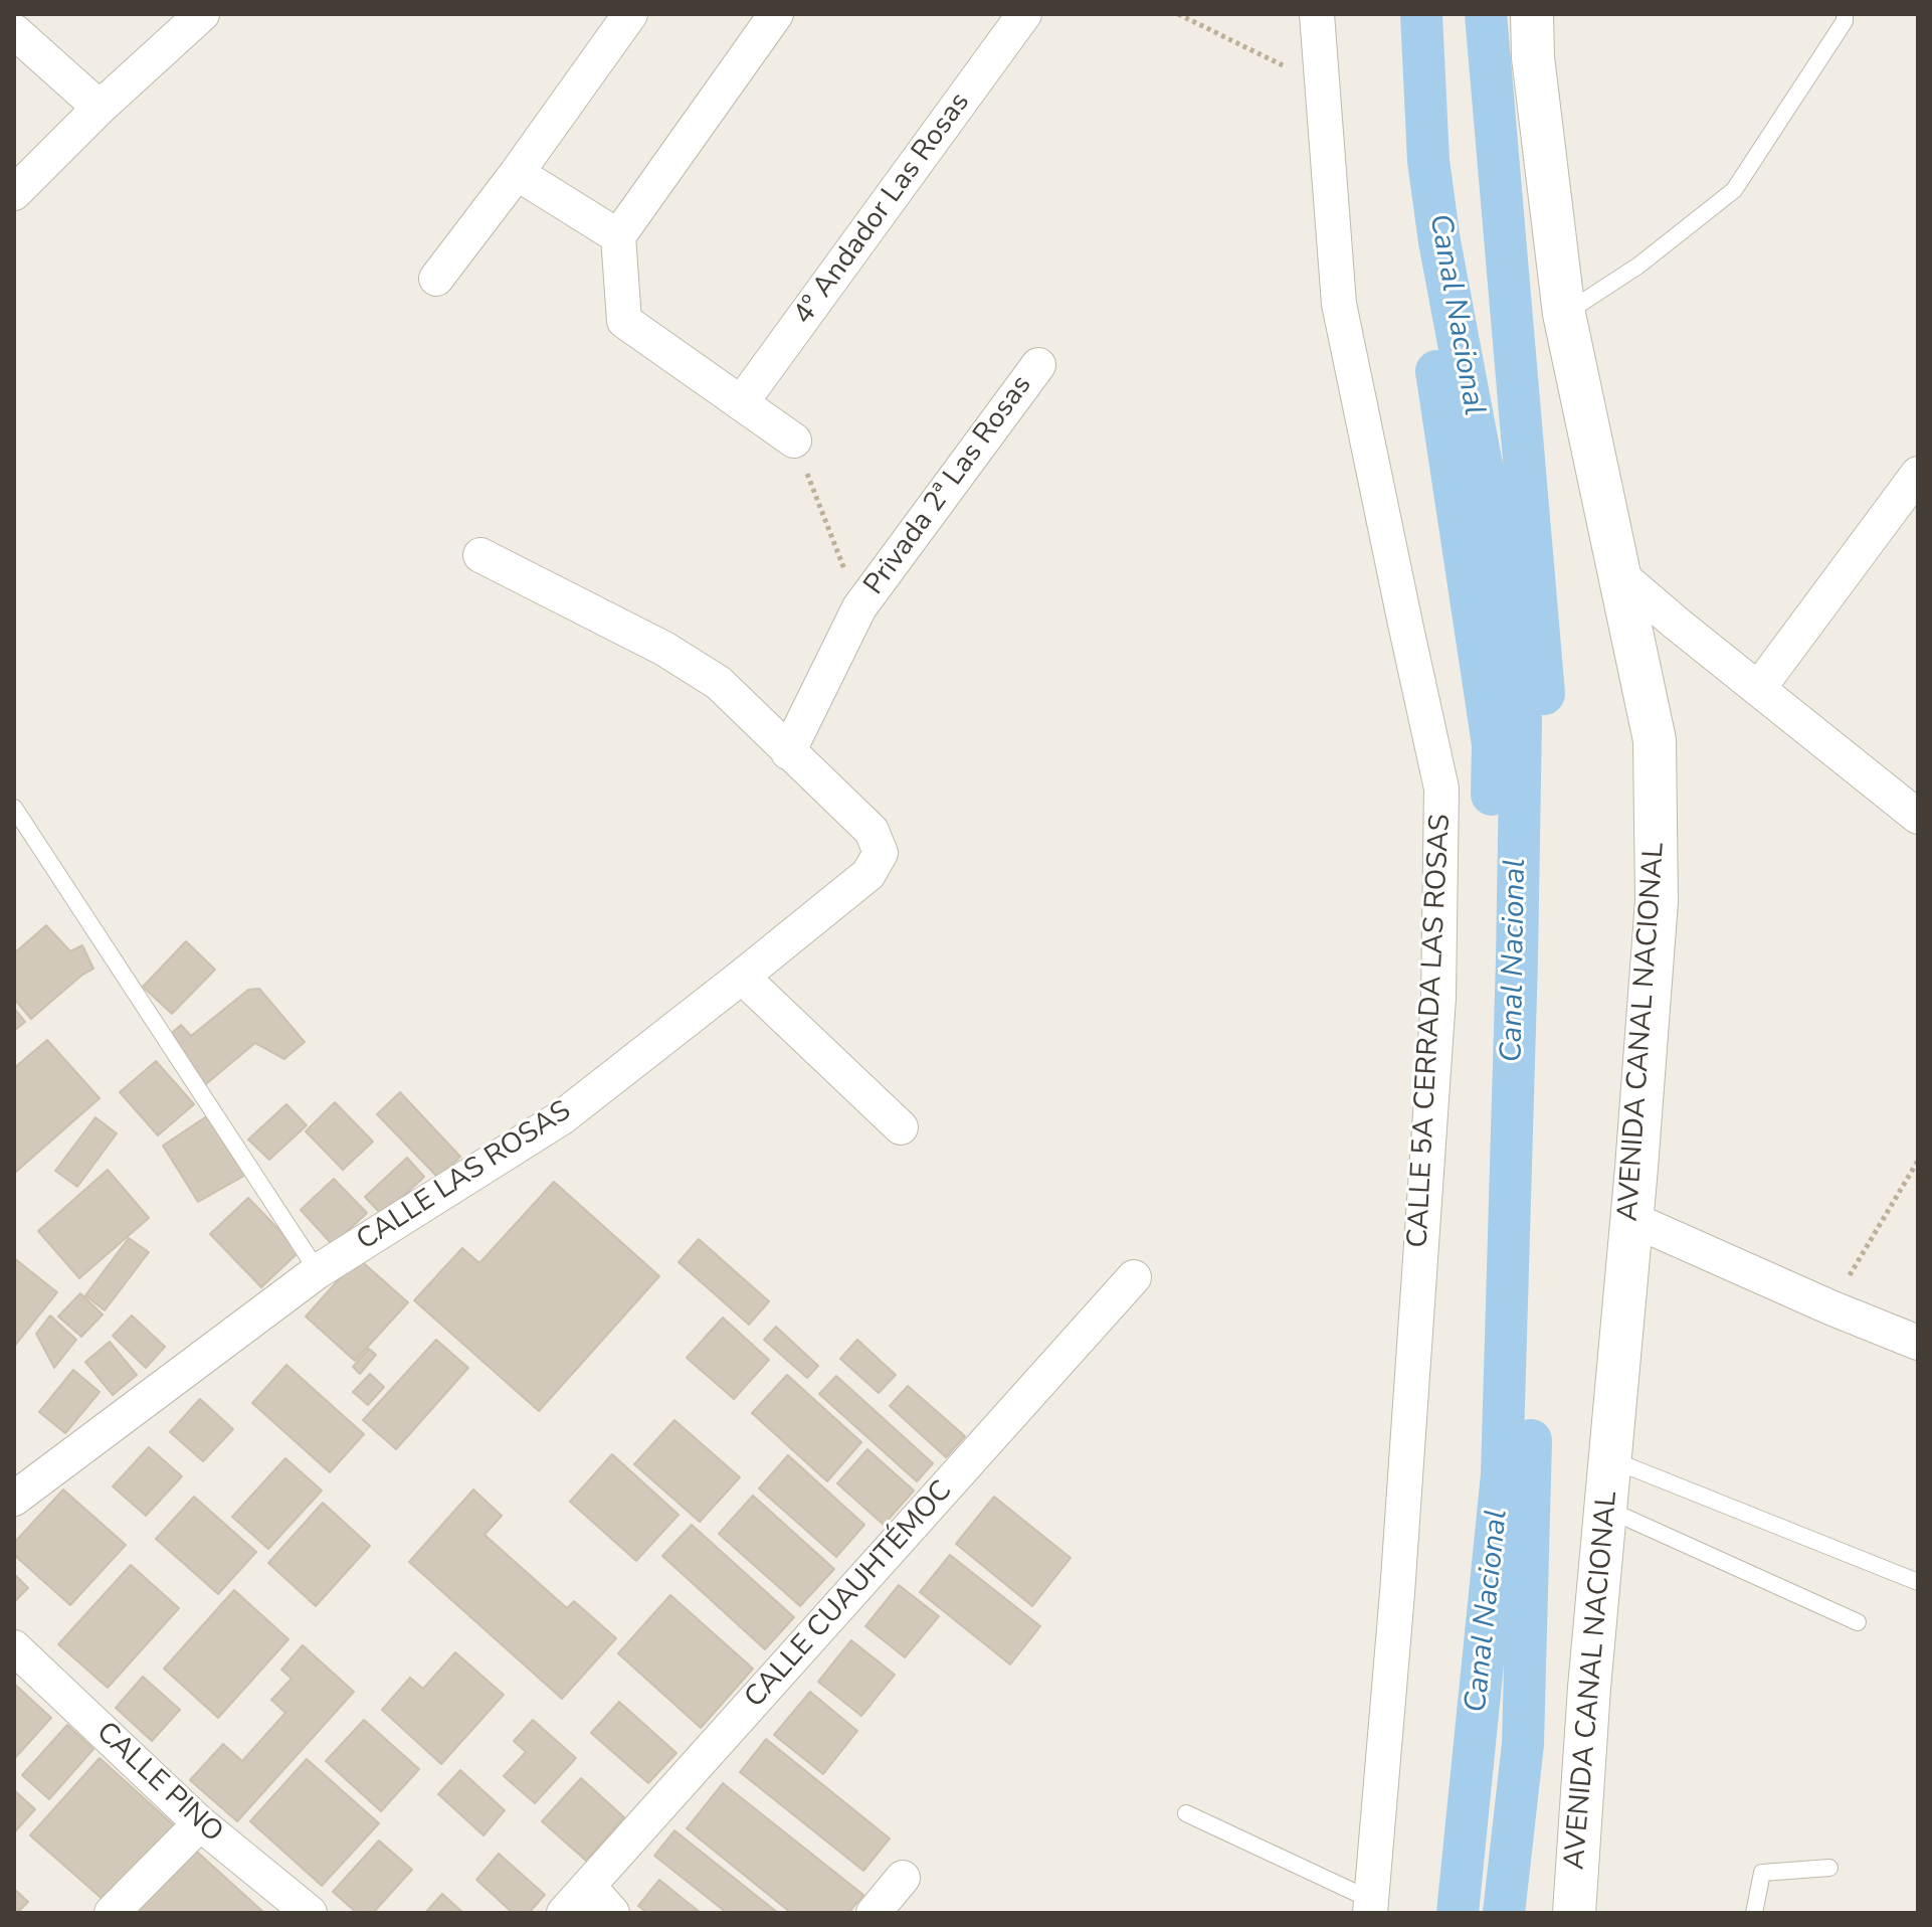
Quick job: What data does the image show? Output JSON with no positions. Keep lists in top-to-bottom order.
{
  "streets": {
    "street": [
      "4º Andador Las Rosas",
      "Privada 2ª Las Rosas",
      "CALLE 5A CERRADA LAS ROSAS",
      "AVENIDA CANAL NACIONAL",
      "CALLE LAS ROSAS",
      "CALLE CUAUHTÉMOC",
      "CALLE PINO"
    ]
  },
  "crossings": [
    ["Privada 2ª Las Rosas", "CALLE LAS ROSAS"]
  ],
  "water": ["Canal Nacional"]
}
